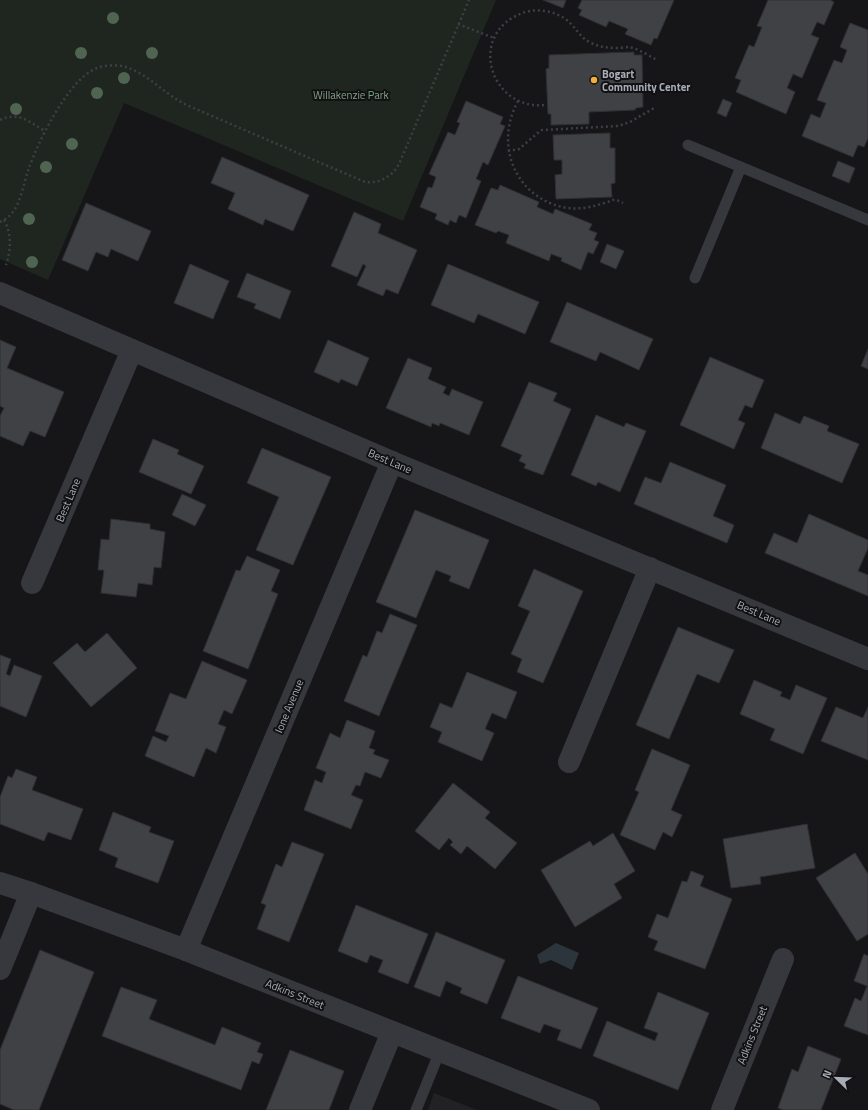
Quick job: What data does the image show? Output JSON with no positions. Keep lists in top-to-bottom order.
{
  "streets": {
    "street": ["Best Lane", "Ione Avenue", "Adkins Street"]
  },
  "crossings": [
    ["Best Lane", "Ione Avenue"],
    ["Ione Avenue", "Adkins Street"]
  ],
  "parks": ["Willakenzie Park"],
  "places": ["Bogart Community Center"],
  "north": "top left"
}
